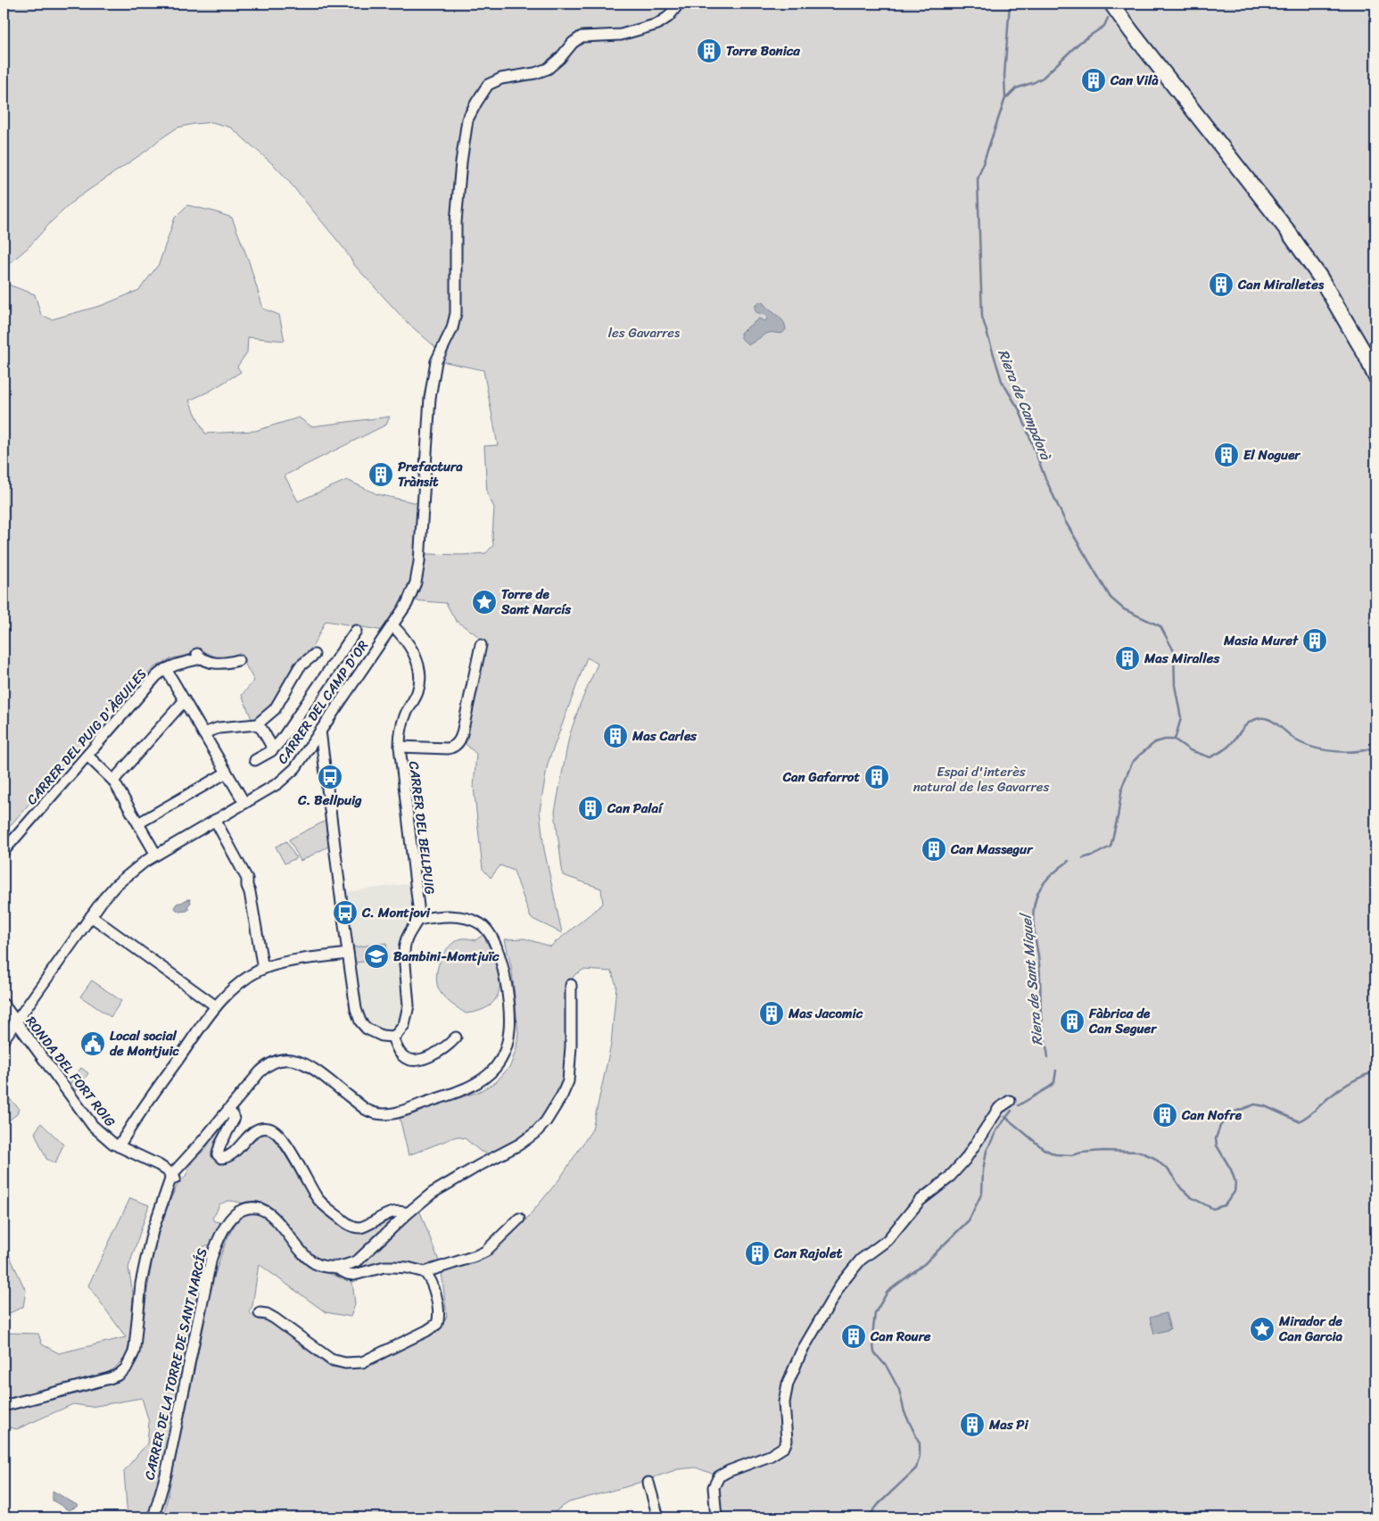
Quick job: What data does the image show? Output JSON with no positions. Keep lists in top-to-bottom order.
{
  "streets": {
    "street": [
      "CARRER DEL CAMP D'OR",
      "CARRER DEL PUIG D'ÀGUILES",
      "CARRER DEL BELLPUIG",
      "RONDA DEL FORT ROIG",
      "CARRER DE LA TORRE DE SANT NARCÍS"
    ]
  },
  "crossings": [
    ["CARRER DEL CAMP D'OR", "CARRER DEL BELLPUIG"],
    ["CARRER DEL CAMP D'OR", "RONDA DEL FORT ROIG"]
  ],
  "water": ["Riera de Campdorà", "Riera de Sant Miquel"],
  "parks": ["les Gavarres", "Espai d'interès natural de les Gavarres"],
  "places": {
    "building": [
      "Torre Bonica",
      "Can Vilà",
      "Can Miralletes",
      "El Noguer",
      "Prefactura Trànsit",
      "Masia Muret",
      "Mas Miralles",
      "Mas Carles",
      "Can Gafarrot",
      "Can Palaí",
      "Can Massegur",
      "Mas Jacomic",
      "Fàbrica de Can Seguer",
      "Can Nofre",
      "Can Rajolet",
      "Can Roure",
      "Mas Pi"
    ],
    "place": ["Torre de Sant Narcís", "Mirador de Can Garcia"],
    "bus stop": ["C. Bellpuig", "C. Montjovi"],
    "school or university": ["Bambini-Montjuïc"],
    "public building": ["Local social de Montjuic"]
  }
}
